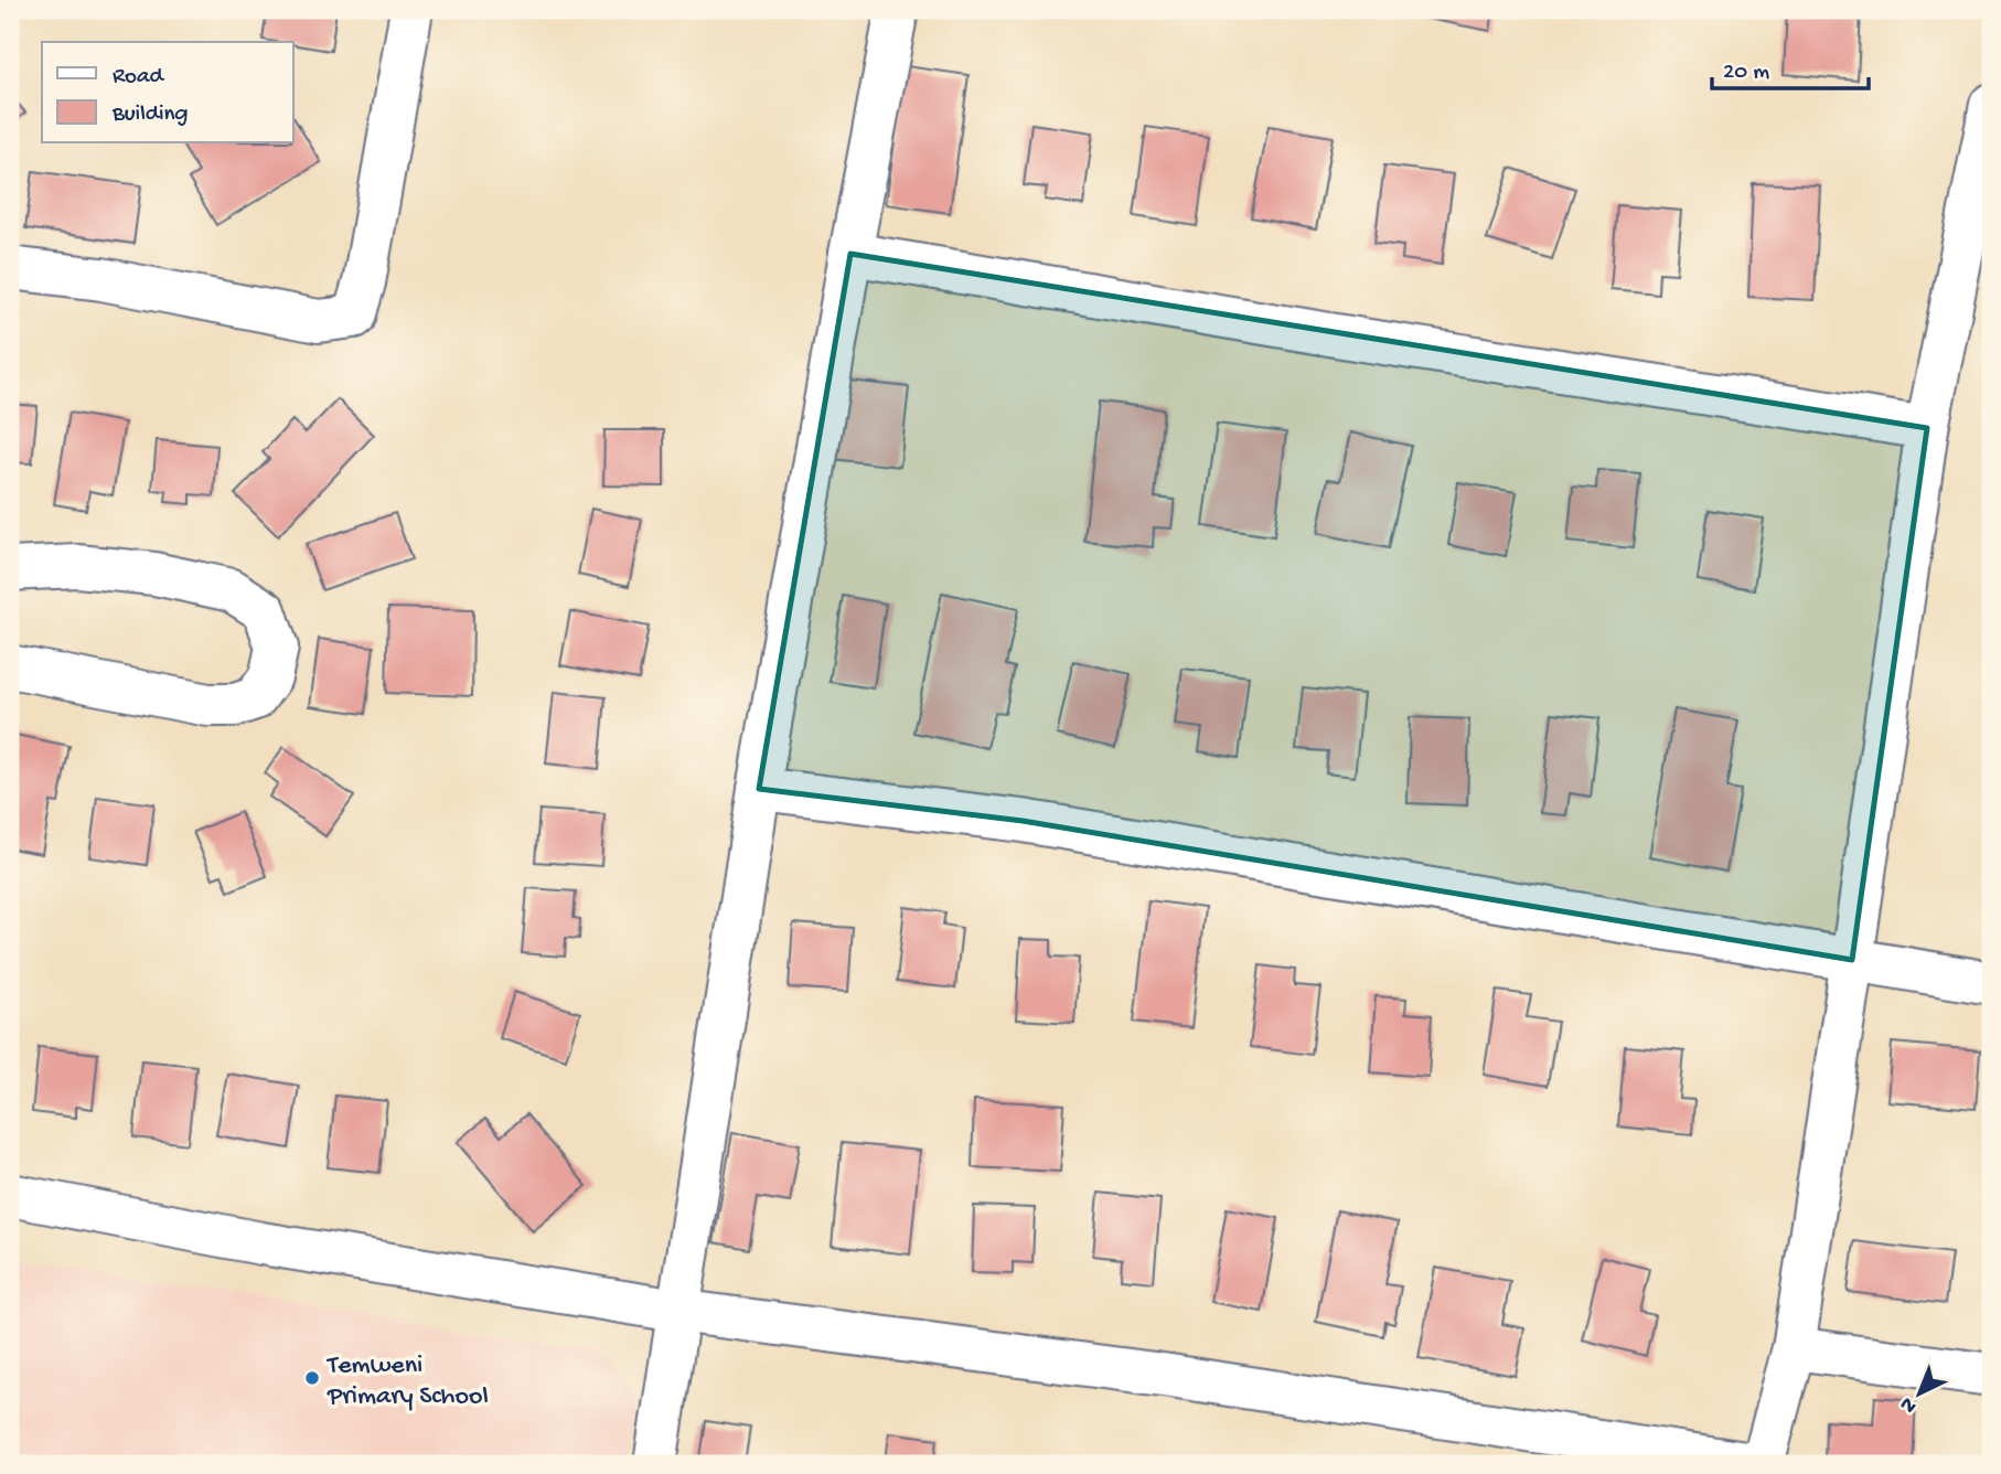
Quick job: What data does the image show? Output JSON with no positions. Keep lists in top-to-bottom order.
{
  "places": ["Temweni Primary School"],
  "legend": ["Road", "Building"],
  "scale_bar": "20 m",
  "north": "bottom left"
}
